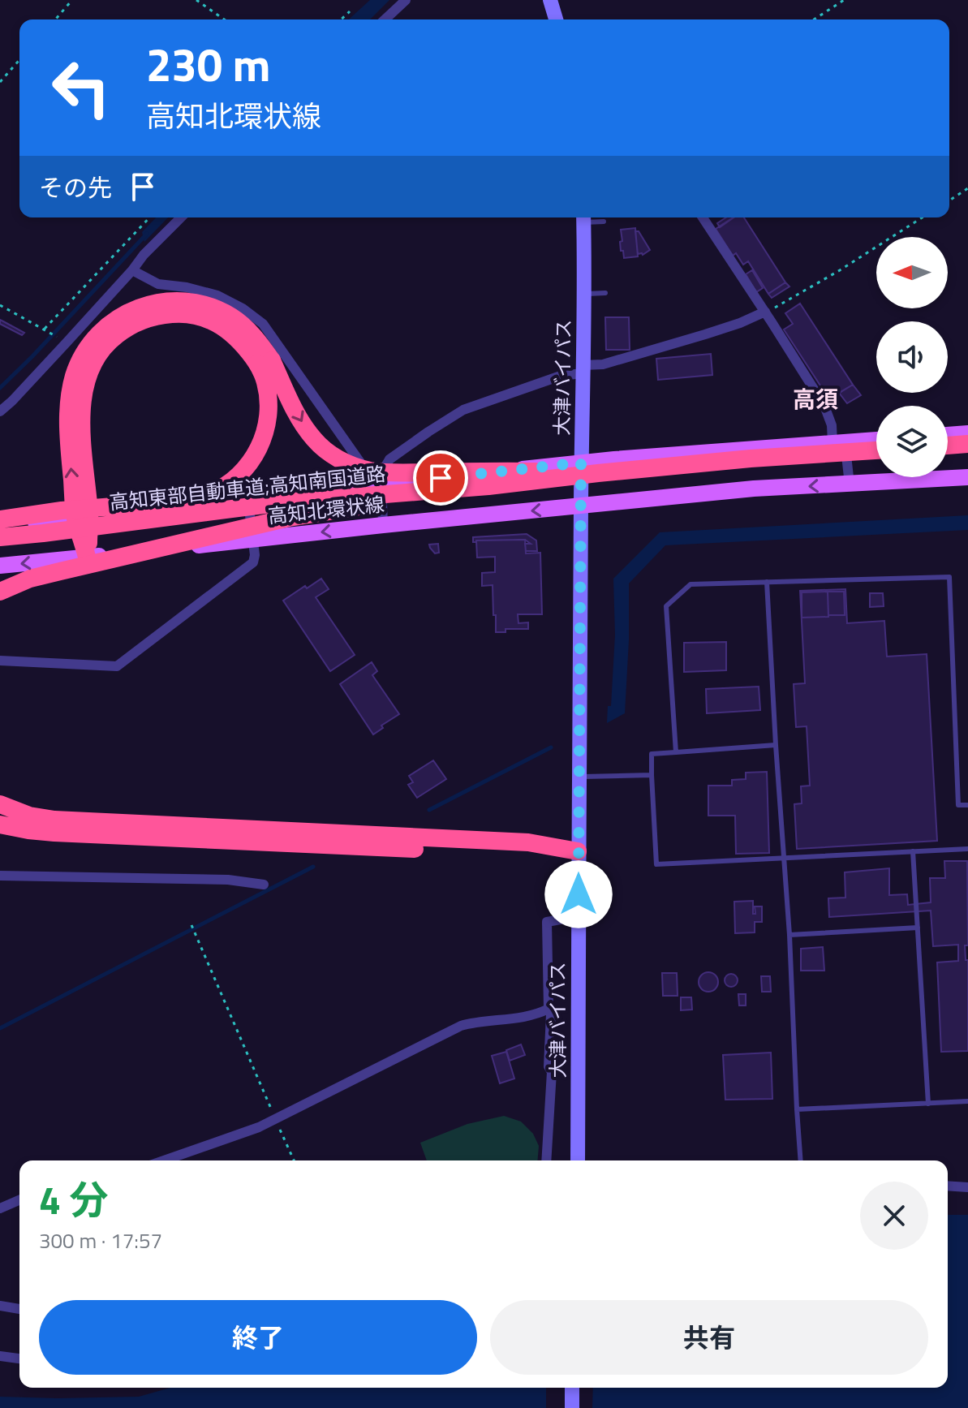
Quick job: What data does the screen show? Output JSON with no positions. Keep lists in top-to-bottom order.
{
  "streets": {
    "highway": ["高知東部自動車道;高知南国道路"],
    "main road": ["大津バイパス", "高知北環状線"]
  },
  "crossings": [
    ["大津バイパス", "高知北環状線"]
  ],
  "districts": ["高須"],
  "north": "left",
  "page": {
    "turn": ["230 m", "高知北環状線"],
    "then": "その先",
    "heading": ["4 分", "300 m · 17:57"],
    "buttons": ["終了", "共有"]
  }
}
